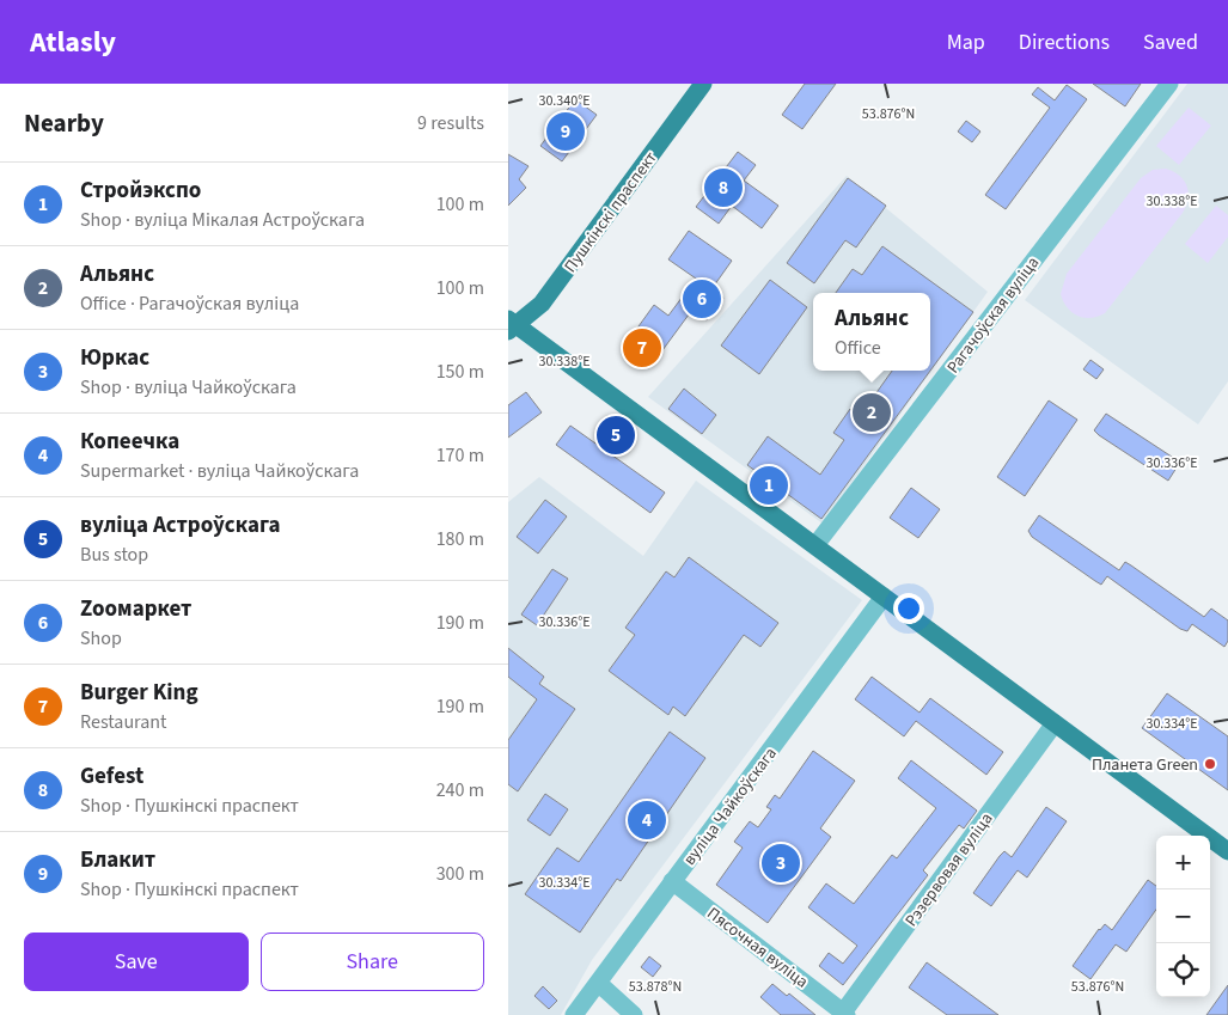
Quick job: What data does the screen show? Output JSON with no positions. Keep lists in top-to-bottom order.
{
  "streets": {
    "main road": ["Пушкінскі праспект"],
    "street": [
      "Рагачоўская вуліца",
      "вуліца Чайкоўскага",
      "Рэзервовая вуліца",
      "Пясочная вуліца"
    ]
  },
  "crossings": [
    ["вуліца Чайкоўскага", "Пясочная вуліца"],
    ["Рэзервовая вуліца", "Пясочная вуліца"]
  ],
  "places": ["Планета Green"],
  "page": {
    "header": "Atlasly",
    "nav": ["Map", "Directions", "Saved"],
    "heading": ["Nearby", "9 results"],
    "pins": [
      "9",
      "8",
      "6",
      "7",
      "2",
      "5",
      "1",
      "4",
      "3"
    ],
    "list": [
      {
        "mark": "1",
        "name": "Стройэкспо",
        "note": "Shop · вуліца Мікалая Астроўскага",
        "value": "100 m"
      },
      {
        "mark": "2",
        "name": "Альянс",
        "note": "Office · Рагачоўская вуліца",
        "value": "100 m"
      },
      {
        "mark": "3",
        "name": "Юркас",
        "note": "Shop · вуліца Чайкоўскага",
        "value": "150 m"
      },
      {
        "mark": "4",
        "name": "Копеечка",
        "note": "Supermarket · вуліца Чайкоўскага",
        "value": "170 m"
      },
      {
        "mark": "5",
        "name": "вуліца Астроўскага",
        "note": "Bus stop",
        "value": "180 m"
      },
      {
        "mark": "6",
        "name": "Zooмаркет",
        "note": "Shop",
        "value": "190 m"
      },
      {
        "mark": "7",
        "name": "Burger King",
        "note": "Restaurant",
        "value": "190 m"
      },
      {
        "mark": "8",
        "name": "Gefest",
        "note": "Shop · Пушкінскі праспект",
        "value": "240 m"
      },
      {
        "mark": "9",
        "name": "Блакит",
        "note": "Shop · Пушкінскі праспект",
        "value": "300 m"
      }
    ],
    "popup": ["Альянс", "Office"],
    "map_buttons": ["+", "−"],
    "buttons": ["Save", "Share"]
  },
  "coordinates": [
    "30.340°E",
    "53.876°N",
    "30.338°E",
    "30.336°E",
    "30.334°E",
    "53.878°N"
  ]
}
